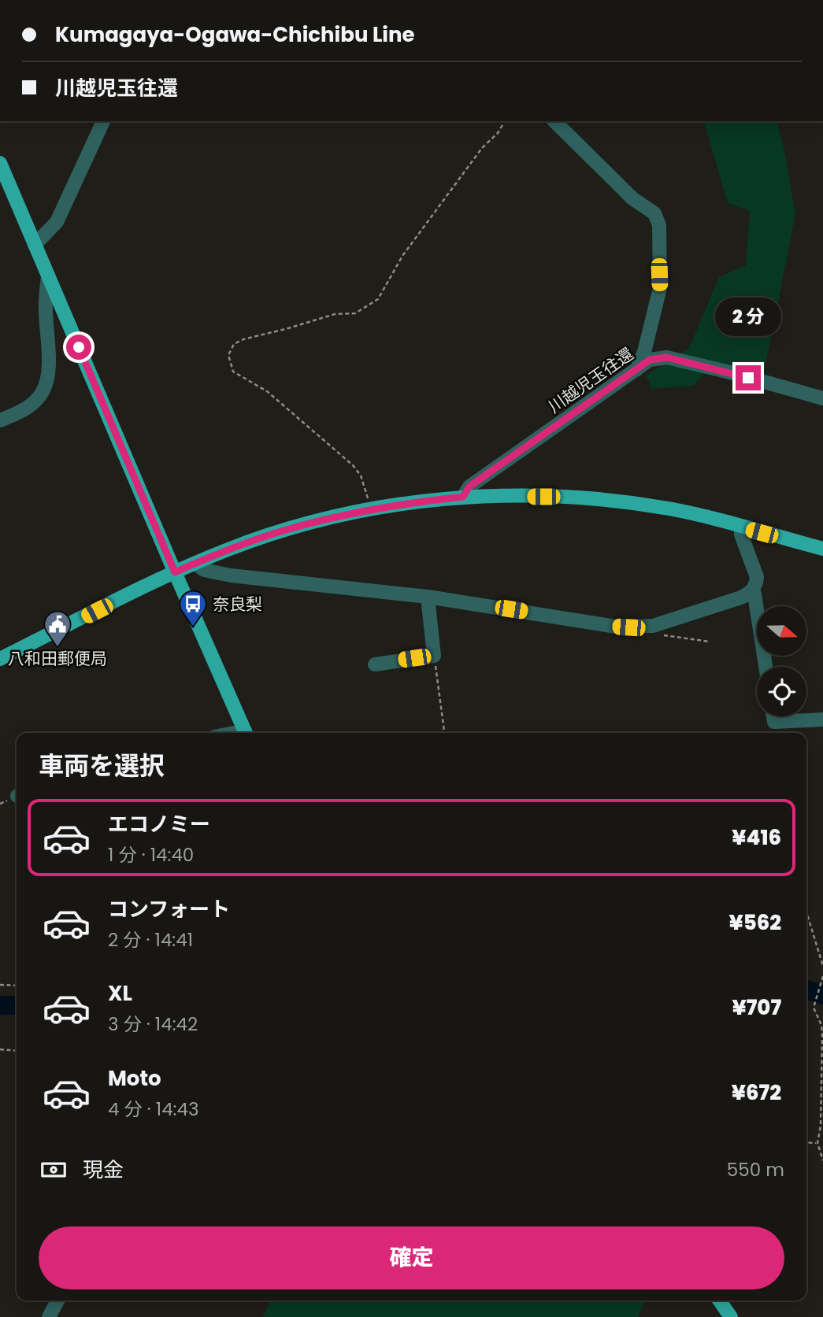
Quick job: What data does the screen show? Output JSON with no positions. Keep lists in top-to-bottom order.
{
  "streets": {
    "street": ["川越児玉往還"]
  },
  "places": {
    "bus stop": ["奈良梨"],
    "public building": ["八和田郵便局"]
  },
  "north": "right",
  "page": {
    "banner": ["Kumagaya-Ogawa-Chichibu Line", "川越児玉往還"],
    "bubble": "2 分",
    "heading": "車両を選択",
    "list": [
      {
        "name": "エコノミー",
        "note": "1 分 · 14:40",
        "value": "¥416"
      },
      {
        "name": "コンフォート",
        "note": "2 分 · 14:41",
        "value": "¥562"
      },
      {
        "name": "XL",
        "note": "3 分 · 14:42",
        "value": "¥707"
      },
      {
        "name": "Moto",
        "note": "4 分 · 14:43",
        "value": "¥672"
      }
    ],
    "pay": ["現金", "550 m"],
    "buttons": "確定"
  }
}
